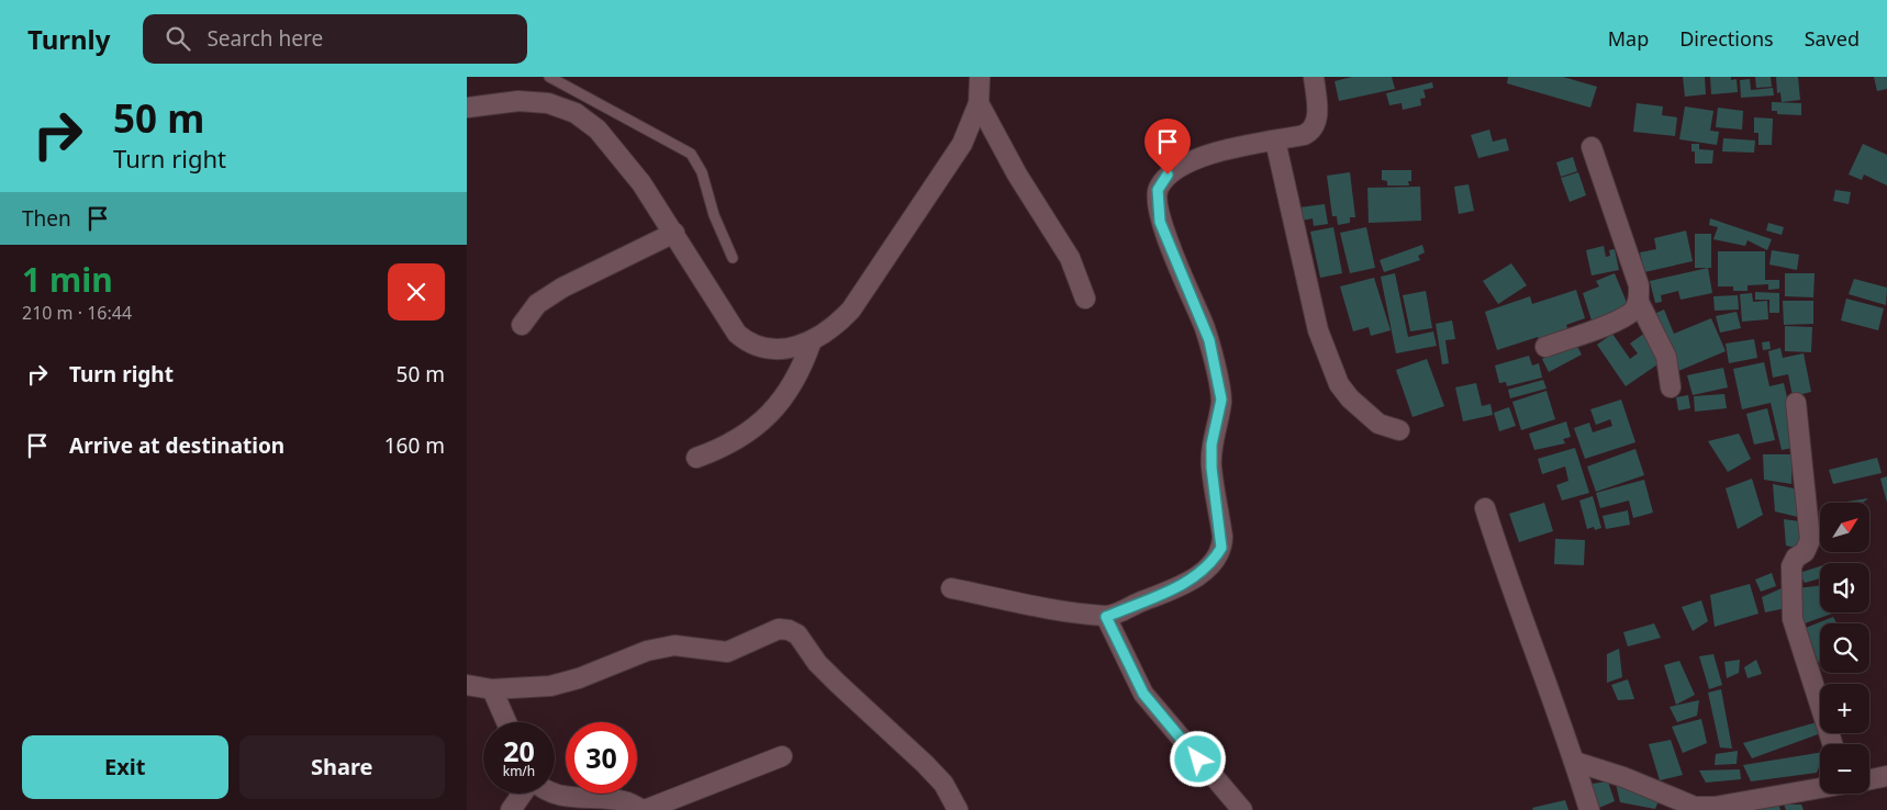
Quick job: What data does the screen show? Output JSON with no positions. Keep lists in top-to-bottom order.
{
  "north": "top right",
  "page": {
    "header": "Turnly",
    "search": "Search here",
    "nav": ["Map", "Directions", "Saved"],
    "turn": ["50 m", "Turn right"],
    "then": "Then",
    "heading": ["1 min", "210 m · 16:44"],
    "list": [
      {
        "name": "Turn right",
        "value": "50 m"
      },
      {
        "name": "Arrive at destination",
        "value": "160 m"
      }
    ],
    "map_buttons": ["+", "−"],
    "speed": "20 km/h",
    "limit": "30",
    "buttons": ["Exit", "Share"]
  }
}
